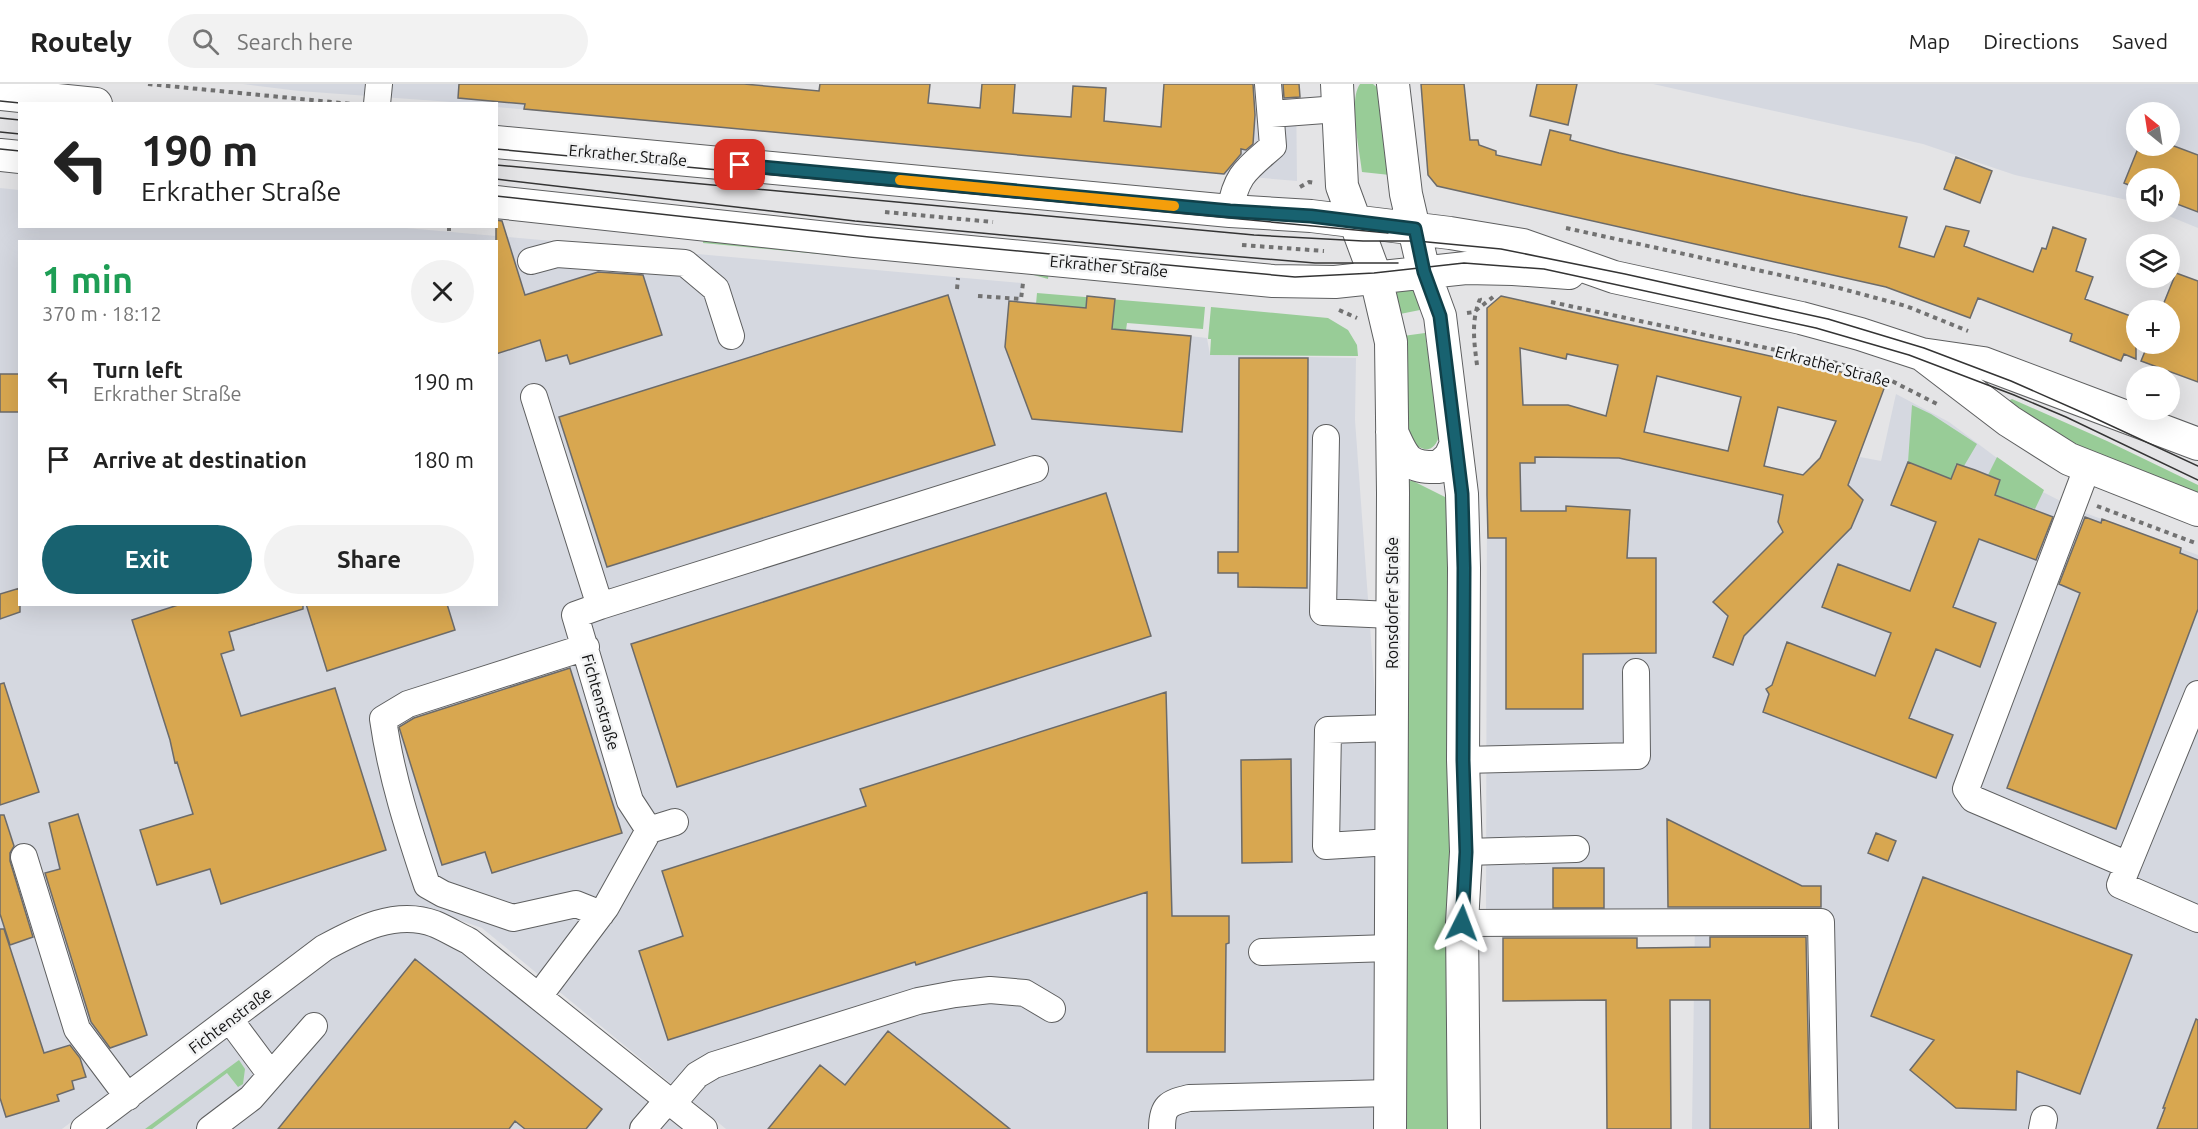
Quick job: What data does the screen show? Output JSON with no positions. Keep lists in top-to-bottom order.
{
  "streets": {
    "main road": ["Erkrather Straße", "Ronsdorfer Straße"],
    "street": ["Fichtenstraße"]
  },
  "crossings": [
    ["Erkrather Straße", "Ronsdorfer Straße"]
  ],
  "north": "top left",
  "page": {
    "header": "Routely",
    "search": "Search here",
    "nav": ["Map", "Directions", "Saved"],
    "map_buttons": ["+", "−"],
    "turn": ["190 m", "Erkrather Straße"],
    "heading": ["1 min", "370 m · 18:12"],
    "list": [
      {
        "name": "Turn left",
        "note": "Erkrather Straße",
        "value": "190 m"
      },
      {
        "name": "Arrive at destination",
        "value": "180 m"
      }
    ],
    "buttons": ["Exit", "Share"]
  }
}
